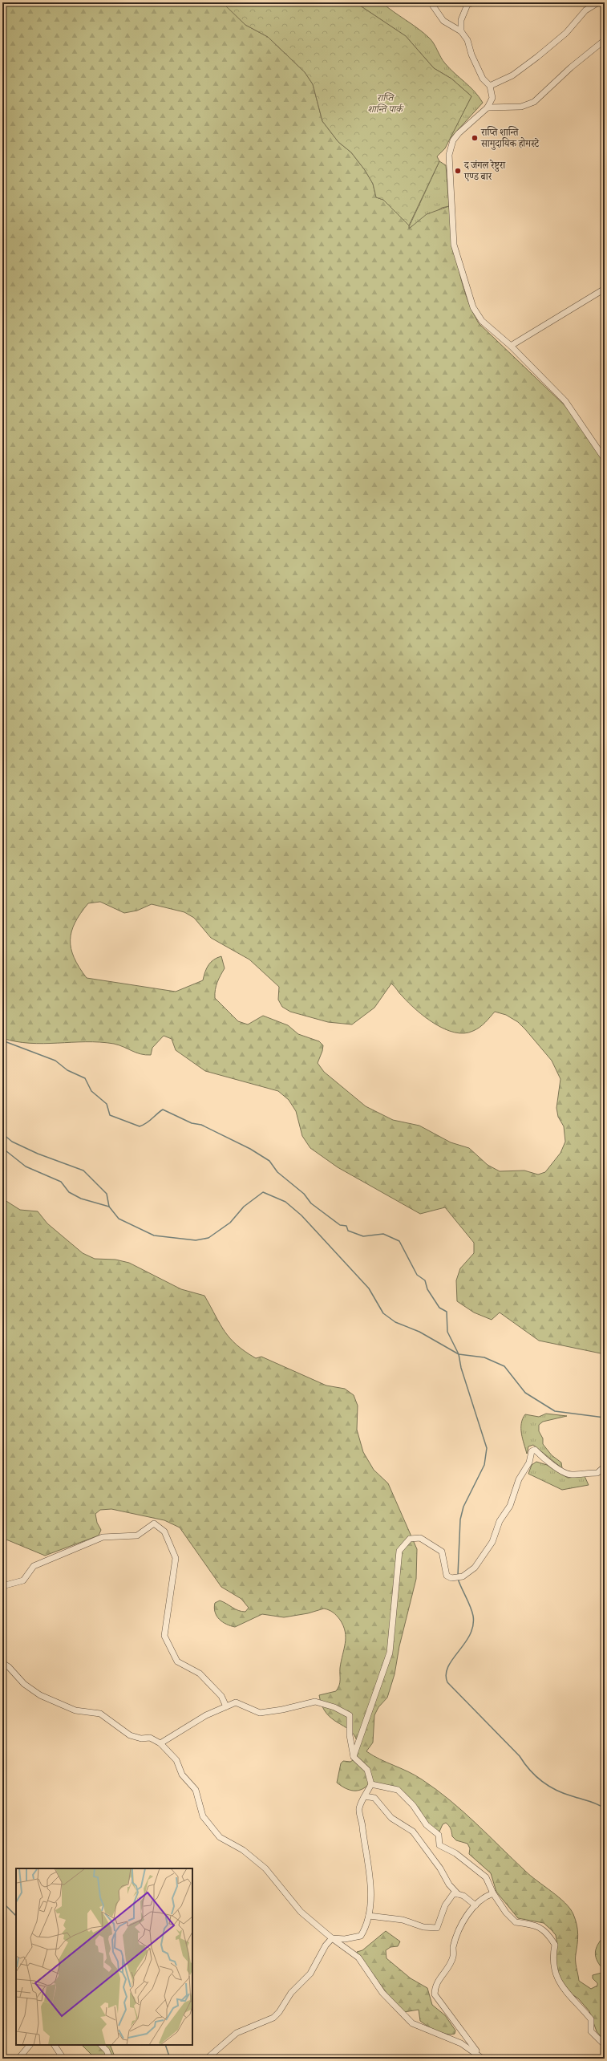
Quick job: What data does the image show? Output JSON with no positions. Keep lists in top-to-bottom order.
{
  "parks": ["राप्ति शान्ति पार्क"],
  "places": ["राप्ति शान्ति सामुदायिक होमस्टे", "द जंगल रेष्टुरा एण्ड बार"]
}
